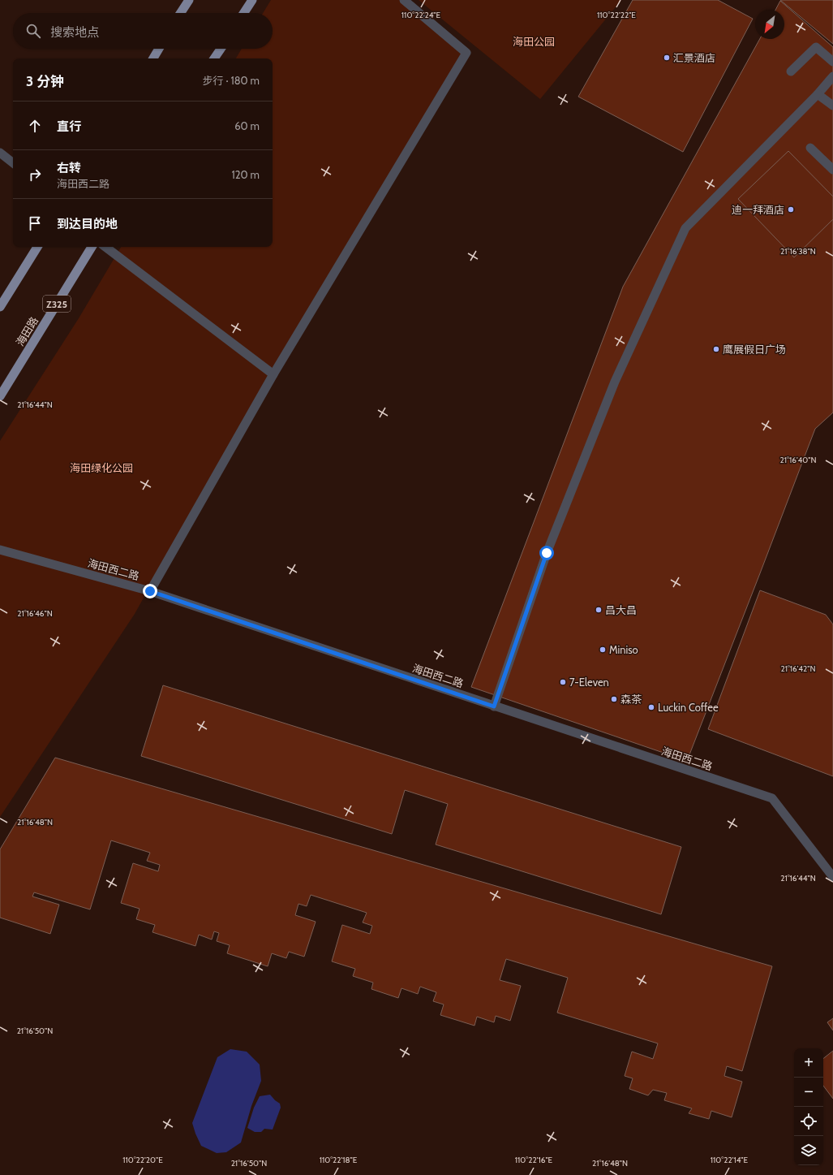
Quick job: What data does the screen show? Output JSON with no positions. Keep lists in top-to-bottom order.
{
  "streets": {
    "main road": ["Z325", "海田路"],
    "street": ["海田西二路"]
  },
  "parks": ["海田公园", "海田绿化公园"],
  "places": [
    "汇景酒店",
    "迪一拜酒店",
    "鹰展假日广场",
    "昌大昌",
    "Miniso",
    "7-Eleven",
    "森茶",
    "Luckin Coffee"
  ],
  "north": "bottom left",
  "page": {
    "search": "搜索地点",
    "heading": ["3 分钟", "步行 · 180 m"],
    "list": [
      ["直行", "60 m"],
      ["右转", "海田西二路", "120 m"],
      "到达目的地"
    ],
    "map_buttons": ["+", "−"]
  },
  "coordinates": [
    "110°22'24\"E",
    "110°22'22\"E",
    "21°16'38\"N",
    "21°16'44\"N",
    "21°16'40\"N",
    "21°16'46\"N",
    "21°16'42\"N",
    "21°16'48\"N",
    "21°16'50\"N",
    "110°22'20\"E",
    "110°22'18\"E",
    "110°22'16\"E",
    "110°22'14\"E"
  ]
}
